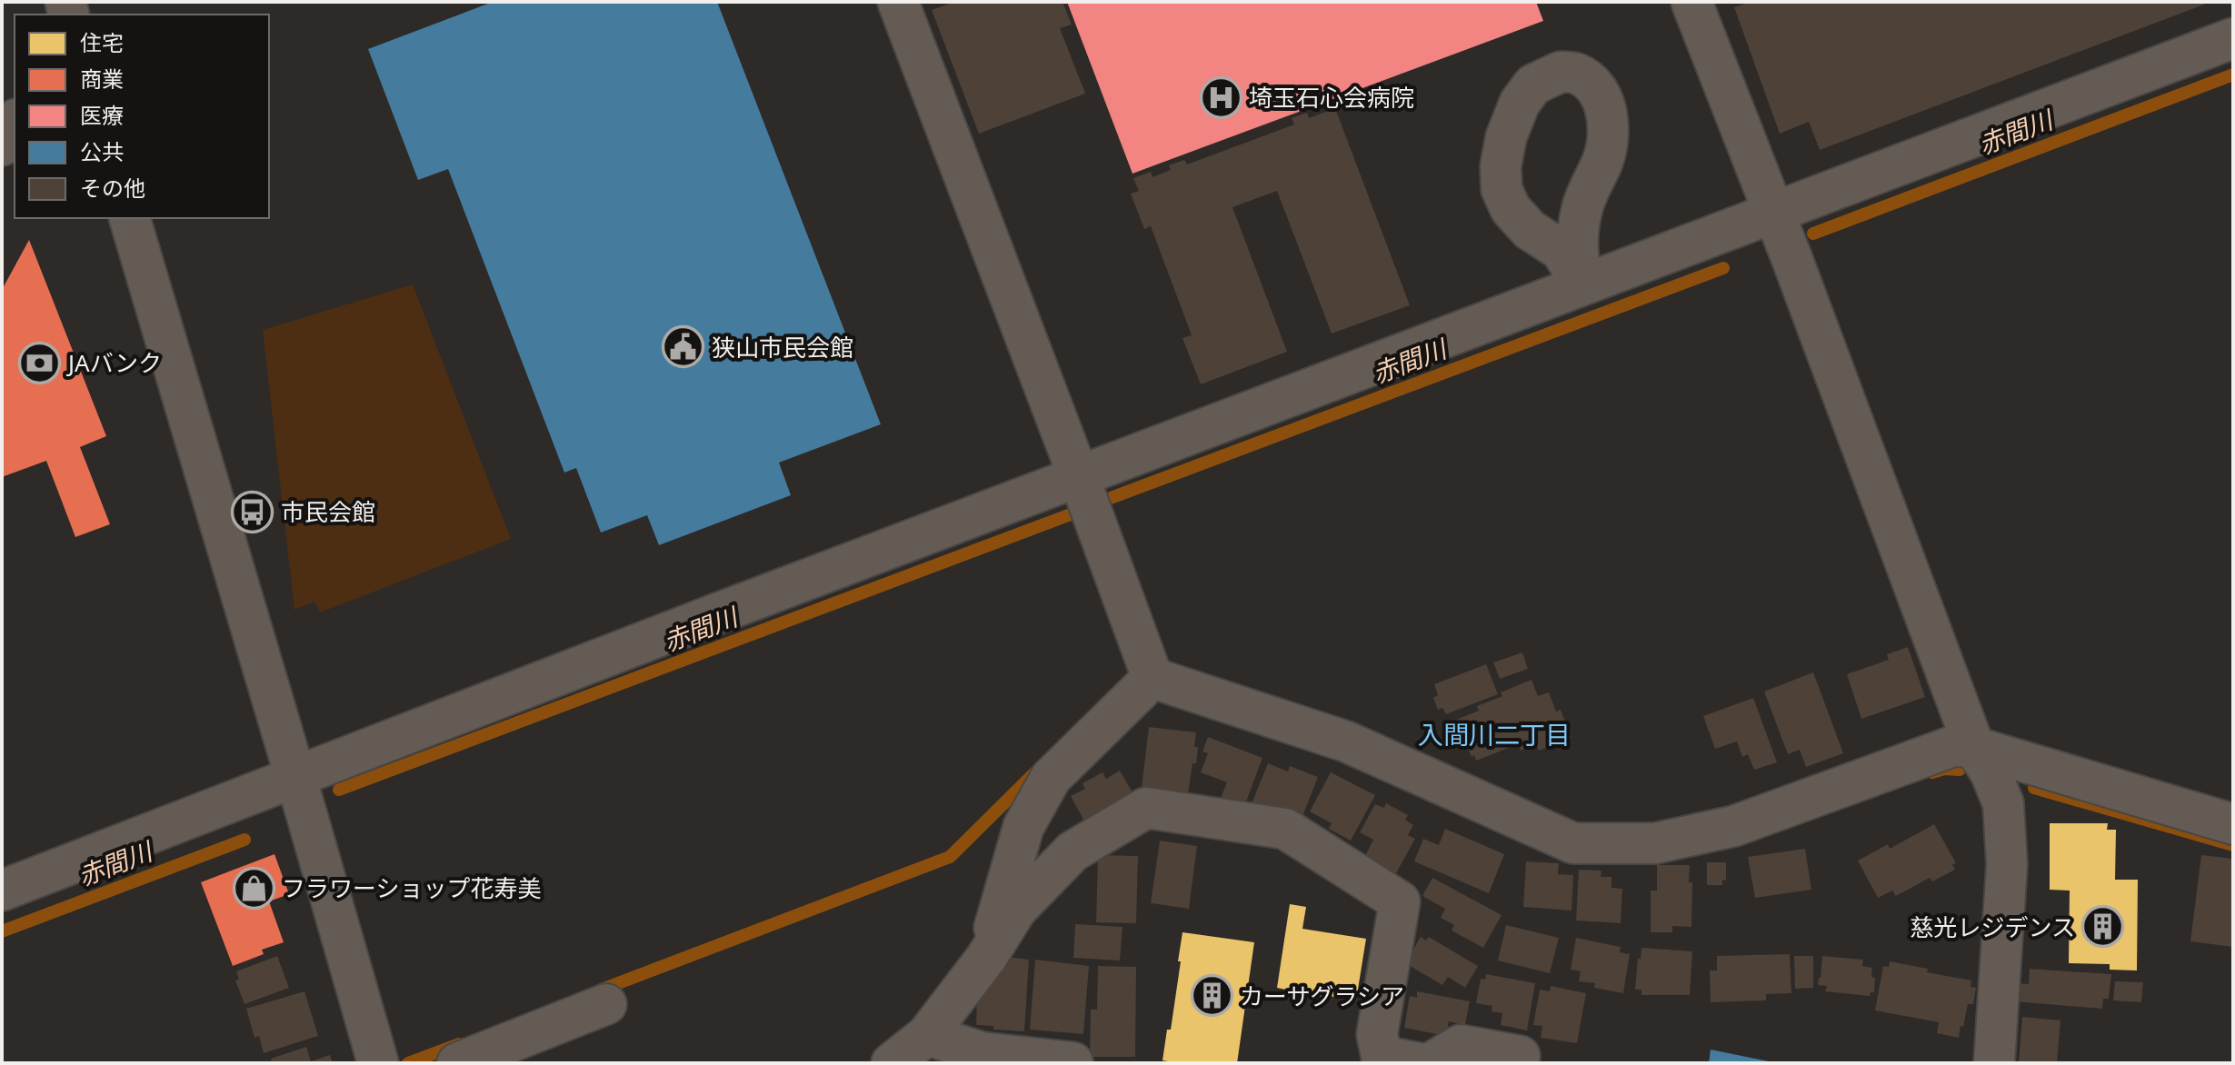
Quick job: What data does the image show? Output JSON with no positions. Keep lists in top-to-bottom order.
{
  "districts": ["入間川二丁目"],
  "water": ["赤間川"],
  "places": {
    "hospital": ["埼玉石心会病院"],
    "public building": ["狭山市民会館"],
    "bank": ["JAバンク"],
    "bus stop": ["市民会館"],
    "shop": ["フラワーショップ花寿美"],
    "building": ["慈光レジデンス", "カーサグラシア"]
  },
  "legend": [
    "住宅",
    "商業",
    "医療",
    "公共",
    "その他"
  ]
}
